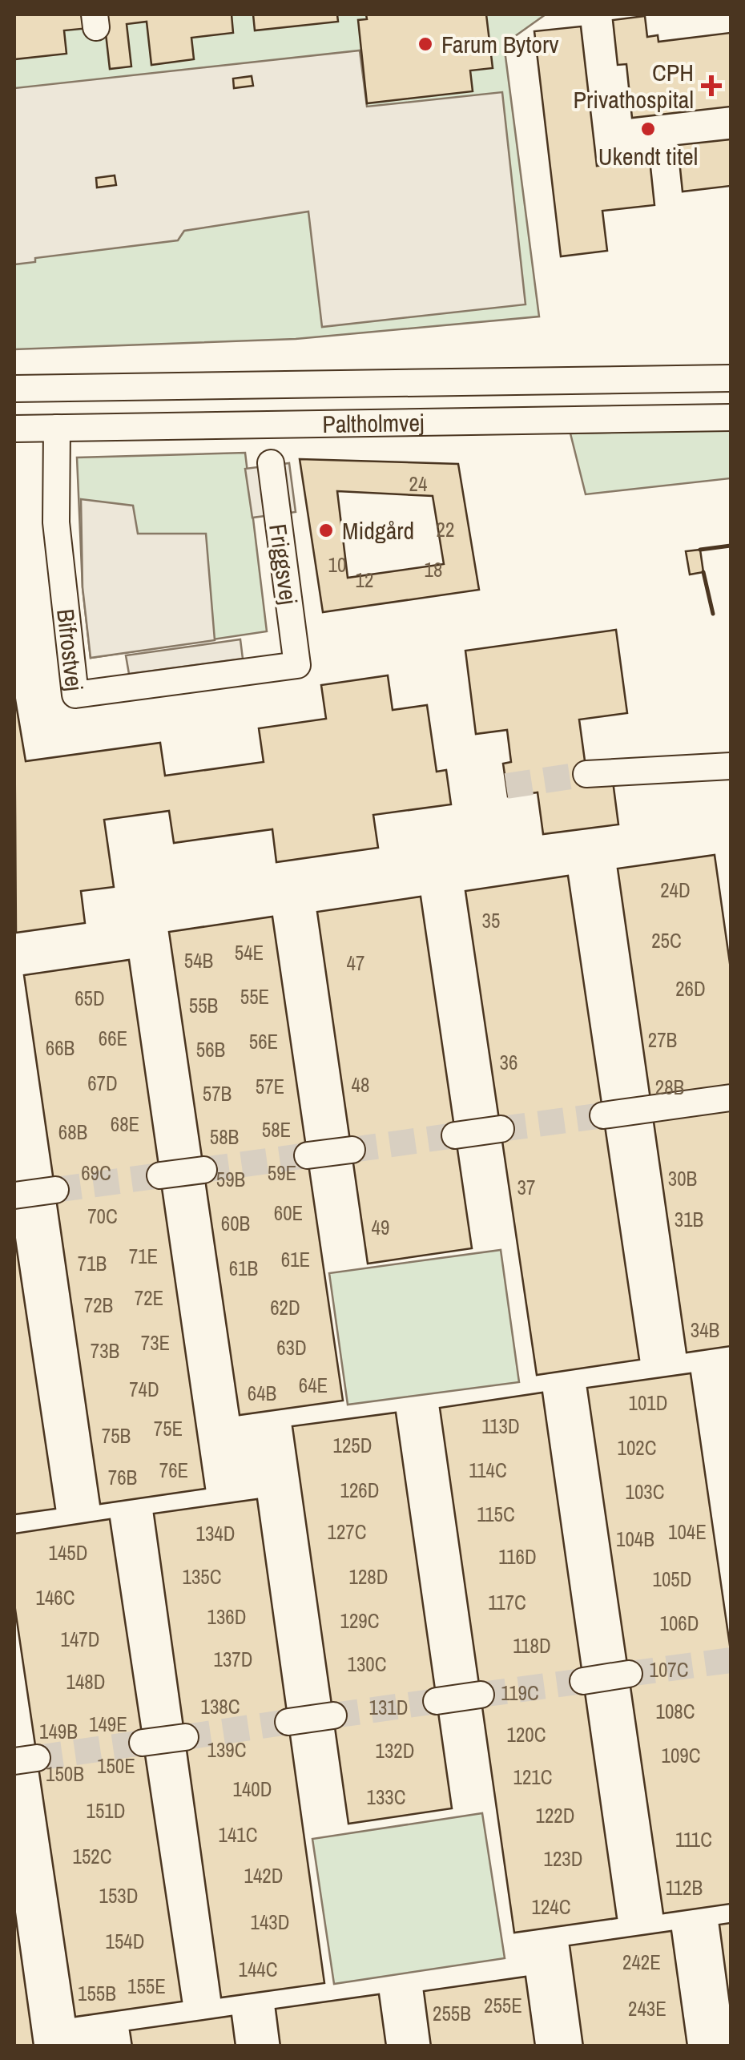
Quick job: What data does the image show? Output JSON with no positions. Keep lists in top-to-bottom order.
{
  "streets": {
    "street": ["Paltholmvej", "Friggsvej", "Bifrostvej"]
  },
  "crossings": [
    ["Paltholmvej", "Bifrostvej"],
    ["Friggsvej", "Bifrostvej"]
  ],
  "places": {
    "other": ["Farum Bytorv", "Ukendt titel", "Midgård"],
    "health": ["CPH Privathospital"]
  },
  "house_numbers": [
    "24",
    "22",
    "10",
    "18",
    "12",
    "24D",
    "35",
    "25C",
    "54E",
    "54B",
    "47",
    "26D",
    "55E",
    "65D",
    "55B",
    "66E",
    "27B",
    "56E",
    "66B",
    "56B",
    "36",
    "67D",
    "48",
    "57E",
    "28B",
    "57B",
    "68E",
    "58E",
    "68B",
    "58B",
    "69C",
    "59E",
    "30B",
    "59B",
    "37",
    "60E",
    "70C",
    "31B",
    "60B",
    "49",
    "71E",
    "61E",
    "71B",
    "61B",
    "72E",
    "72B",
    "62D",
    "34B",
    "73E",
    "63D",
    "73B",
    "64E",
    "74D",
    "64B",
    "101D",
    "113D",
    "75E",
    "75B",
    "125D",
    "102C",
    "76E",
    "114C",
    "76B",
    "126D",
    "103C",
    "115C",
    "127C",
    "104E",
    "134D",
    "104B",
    "145D",
    "116D",
    "135C",
    "128D",
    "105D",
    "146C",
    "117C",
    "136D",
    "129C",
    "106D",
    "147D",
    "118D",
    "137D",
    "130C",
    "107C",
    "148D",
    "119C",
    "138C",
    "131D",
    "108C",
    "149E",
    "149B",
    "120C",
    "139C",
    "132D",
    "109C",
    "150E",
    "150B",
    "121C",
    "140D",
    "133C",
    "151D",
    "122D",
    "141C",
    "111C",
    "152C",
    "123D",
    "142D",
    "112B",
    "153D",
    "124C",
    "143D",
    "154D",
    "242E",
    "144C",
    "155E",
    "155B",
    "255E",
    "243E",
    "255B"
  ]
}
